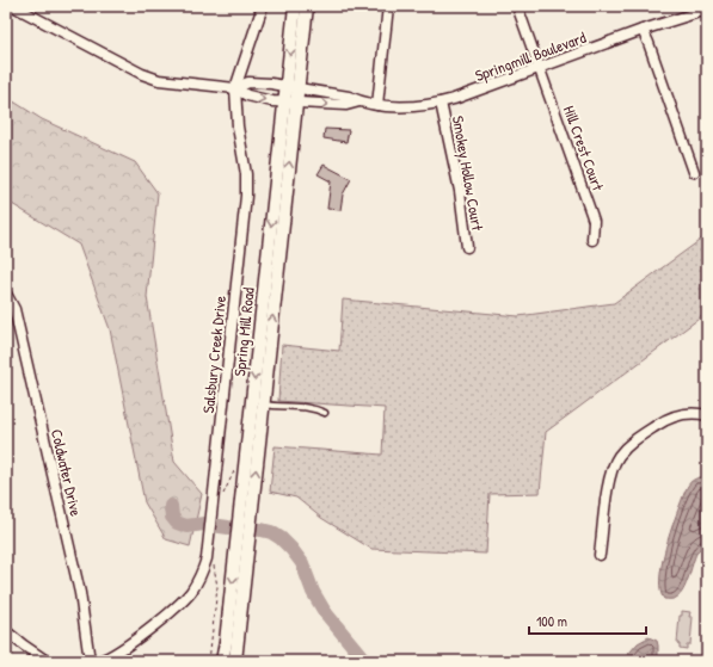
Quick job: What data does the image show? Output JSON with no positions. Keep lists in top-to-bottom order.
{
  "streets": {
    "street": [
      "Springmill Boulevard",
      "Hill Crest Court",
      "Smokey Hollow Court",
      "Spring Mill Road",
      "Salsbury Creek Drive",
      "Coldwater Drive"
    ]
  },
  "crossings": [
    ["Springmill Boulevard", "Hill Crest Court"],
    ["Springmill Boulevard", "Smokey Hollow Court"],
    ["Springmill Boulevard", "Spring Mill Road"],
    ["Springmill Boulevard", "Salsbury Creek Drive"]
  ],
  "scale_bar": "100 m"
}
